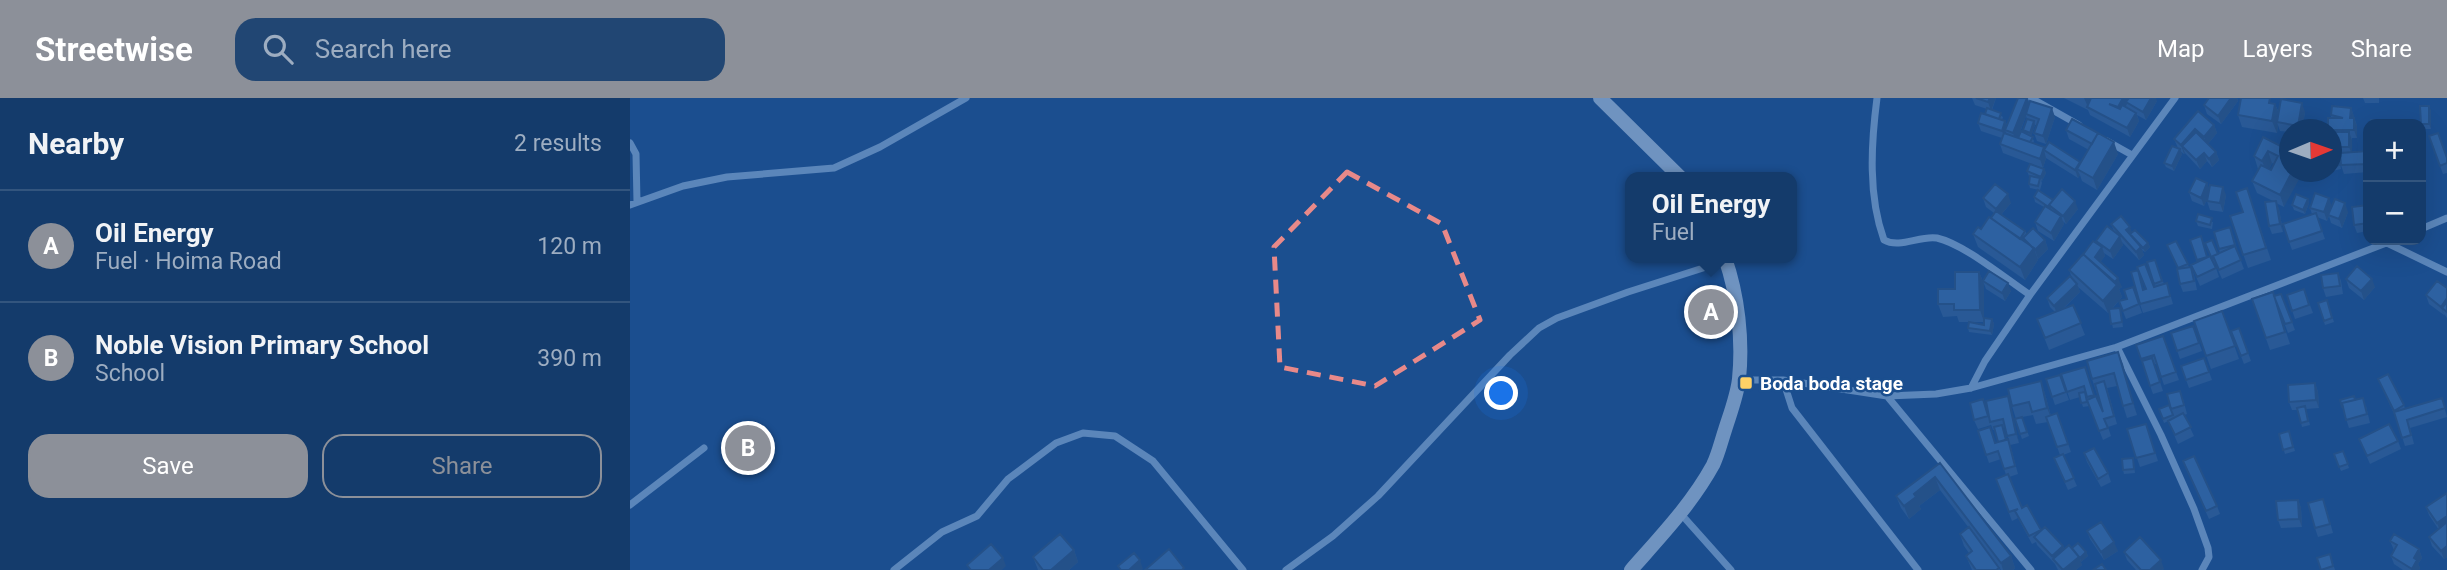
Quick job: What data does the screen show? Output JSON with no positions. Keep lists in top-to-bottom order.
{
  "places": {
    "transit": ["Boda boda stage"]
  },
  "north": "right",
  "page": {
    "header": "Streetwise",
    "search": "Search here",
    "nav": ["Map", "Layers", "Share"],
    "heading": ["Nearby", "2 results"],
    "map_buttons": ["+", "−"],
    "popup": ["Oil Energy", "Fuel"],
    "list": [
      {
        "mark": "A",
        "name": "Oil Energy",
        "note": "Fuel · Hoima Road",
        "value": "120 m"
      },
      {
        "mark": "B",
        "name": "Noble Vision Primary School",
        "note": "School",
        "value": "390 m"
      }
    ],
    "pins": ["A", "B"],
    "buttons": ["Save", "Share"]
  }
}
